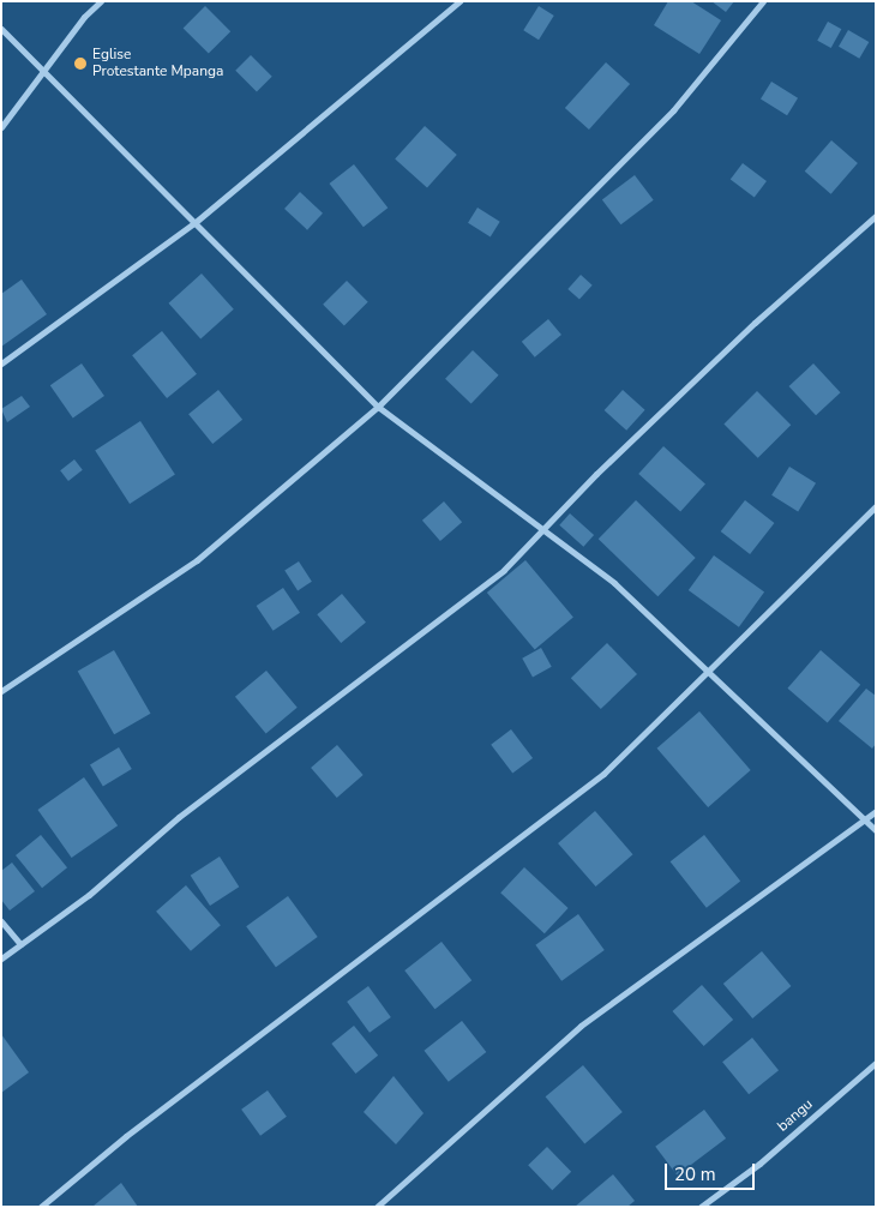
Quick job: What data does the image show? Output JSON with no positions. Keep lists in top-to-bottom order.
{
  "streets": {
    "street": ["bangu"]
  },
  "places": ["Eglise Protestante Mpanga"],
  "scale_bar": "20 m"
}
